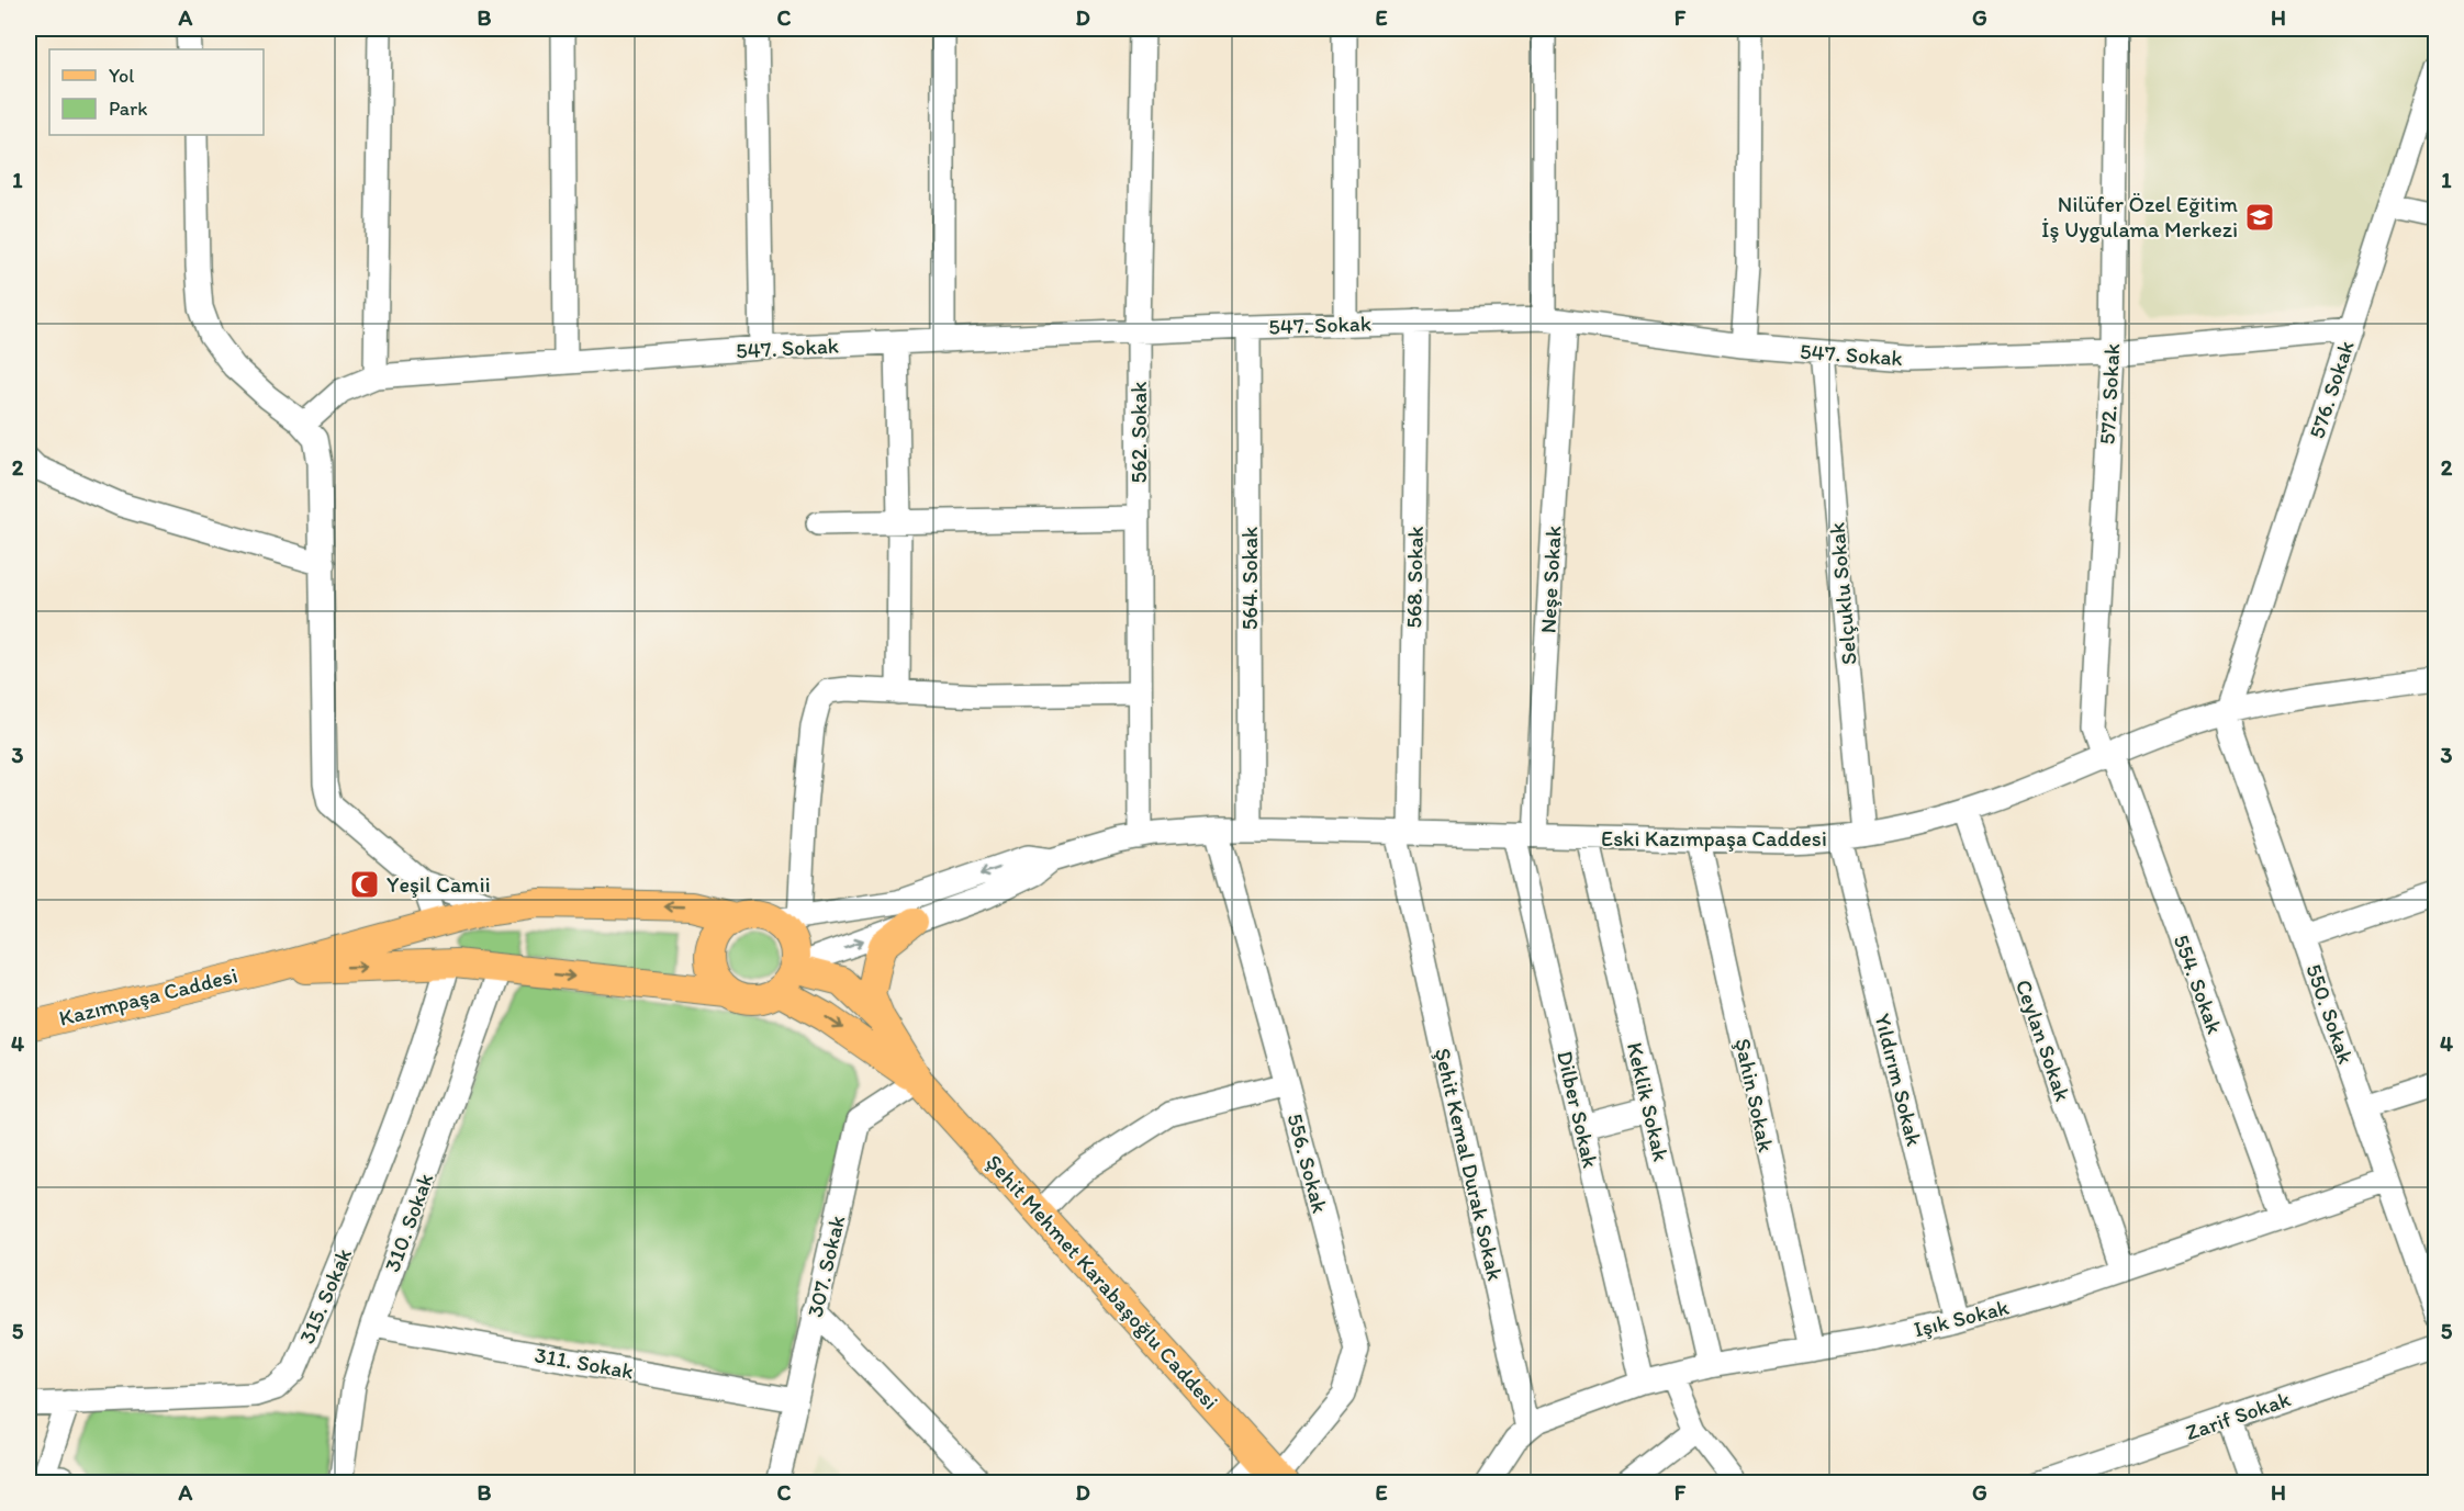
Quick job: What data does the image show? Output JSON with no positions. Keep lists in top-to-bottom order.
{
  "streets": {
    "main road": ["Kazımpaşa Caddesi", "Şehit Mehmet Karabaşoğlu Caddesi"],
    "street": [
      "547. Sokak",
      "576. Sokak",
      "572. Sokak",
      "562. Sokak",
      "568. Sokak",
      "564. Sokak",
      "Neşe Sokak",
      "Selçuklu Sokak",
      "Eski Kazımpaşa Caddesi",
      "554. Sokak",
      "550. Sokak",
      "Ceylan Sokak",
      "Yıldırım Sokak",
      "Şahin Sokak",
      "Keklik Sokak",
      "Dilber Sokak",
      "556. Sokak",
      "Şehit Kemal Durak Sokak",
      "310. Sokak",
      "307. Sokak",
      "315. Sokak",
      "Işık Sokak",
      "311. Sokak",
      "Zarif Sokak"
    ]
  },
  "crossings": [
    ["547. Sokak", "576. Sokak"],
    ["547. Sokak", "572. Sokak"],
    ["547. Sokak", "562. Sokak"],
    ["547. Sokak", "568. Sokak"],
    ["547. Sokak", "564. Sokak"],
    ["547. Sokak", "Neşe Sokak"],
    ["547. Sokak", "Selçuklu Sokak"],
    ["576. Sokak", "Eski Kazımpaşa Caddesi"],
    ["576. Sokak", "550. Sokak"],
    ["572. Sokak", "Eski Kazımpaşa Caddesi"],
    ["572. Sokak", "554. Sokak"],
    ["562. Sokak", "Eski Kazımpaşa Caddesi"],
    ["568. Sokak", "Eski Kazımpaşa Caddesi"],
    ["568. Sokak", "Şehit Kemal Durak Sokak"],
    ["564. Sokak", "Eski Kazımpaşa Caddesi"],
    ["Neşe Sokak", "Eski Kazımpaşa Caddesi"],
    ["Neşe Sokak", "Dilber Sokak"],
    ["Selçuklu Sokak", "Eski Kazımpaşa Caddesi"],
    ["Selçuklu Sokak", "Yıldırım Sokak"],
    ["Eski Kazımpaşa Caddesi", "554. Sokak"],
    ["Eski Kazımpaşa Caddesi", "Kazımpaşa Caddesi"],
    ["Eski Kazımpaşa Caddesi", "550. Sokak"],
    ["Eski Kazımpaşa Caddesi", "Ceylan Sokak"],
    ["Eski Kazımpaşa Caddesi", "Yıldırım Sokak"],
    ["Eski Kazımpaşa Caddesi", "Şahin Sokak"],
    ["Eski Kazımpaşa Caddesi", "Keklik Sokak"],
    ["Eski Kazımpaşa Caddesi", "Dilber Sokak"],
    ["Eski Kazımpaşa Caddesi", "556. Sokak"],
    ["Eski Kazımpaşa Caddesi", "Şehit Kemal Durak Sokak"],
    ["Eski Kazımpaşa Caddesi", "Şehit Mehmet Karabaşoğlu Caddesi"],
    ["554. Sokak", "Işık Sokak"],
    ["Kazımpaşa Caddesi", "310. Sokak"],
    ["Kazımpaşa Caddesi", "Şehit Mehmet Karabaşoğlu Caddesi"],
    ["Kazımpaşa Caddesi", "315. Sokak"],
    ["550. Sokak", "Işık Sokak"],
    ["Ceylan Sokak", "Işık Sokak"],
    ["Yıldırım Sokak", "Işık Sokak"],
    ["Şahin Sokak", "Işık Sokak"],
    ["Keklik Sokak", "Işık Sokak"],
    ["Dilber Sokak", "Işık Sokak"],
    ["556. Sokak", "Şehit Mehmet Karabaşoğlu Caddesi"],
    ["Şehit Kemal Durak Sokak", "Işık Sokak"],
    ["310. Sokak", "311. Sokak"],
    ["307. Sokak", "Şehit Mehmet Karabaşoğlu Caddesi"],
    ["307. Sokak", "311. Sokak"]
  ],
  "places": {
    "school or university": ["Nilüfer Özel Eğitim İş Uygulama Merkezi"],
    "mosque": ["Yeşil Camii"]
  },
  "legend": ["Yol", "Park"],
  "grid": {
    "columns": [
      "A",
      "B",
      "C",
      "D",
      "E",
      "F",
      "G",
      "H"
    ],
    "rows": [
      "1",
      "2",
      "3",
      "4",
      "5"
    ]
  }
}
